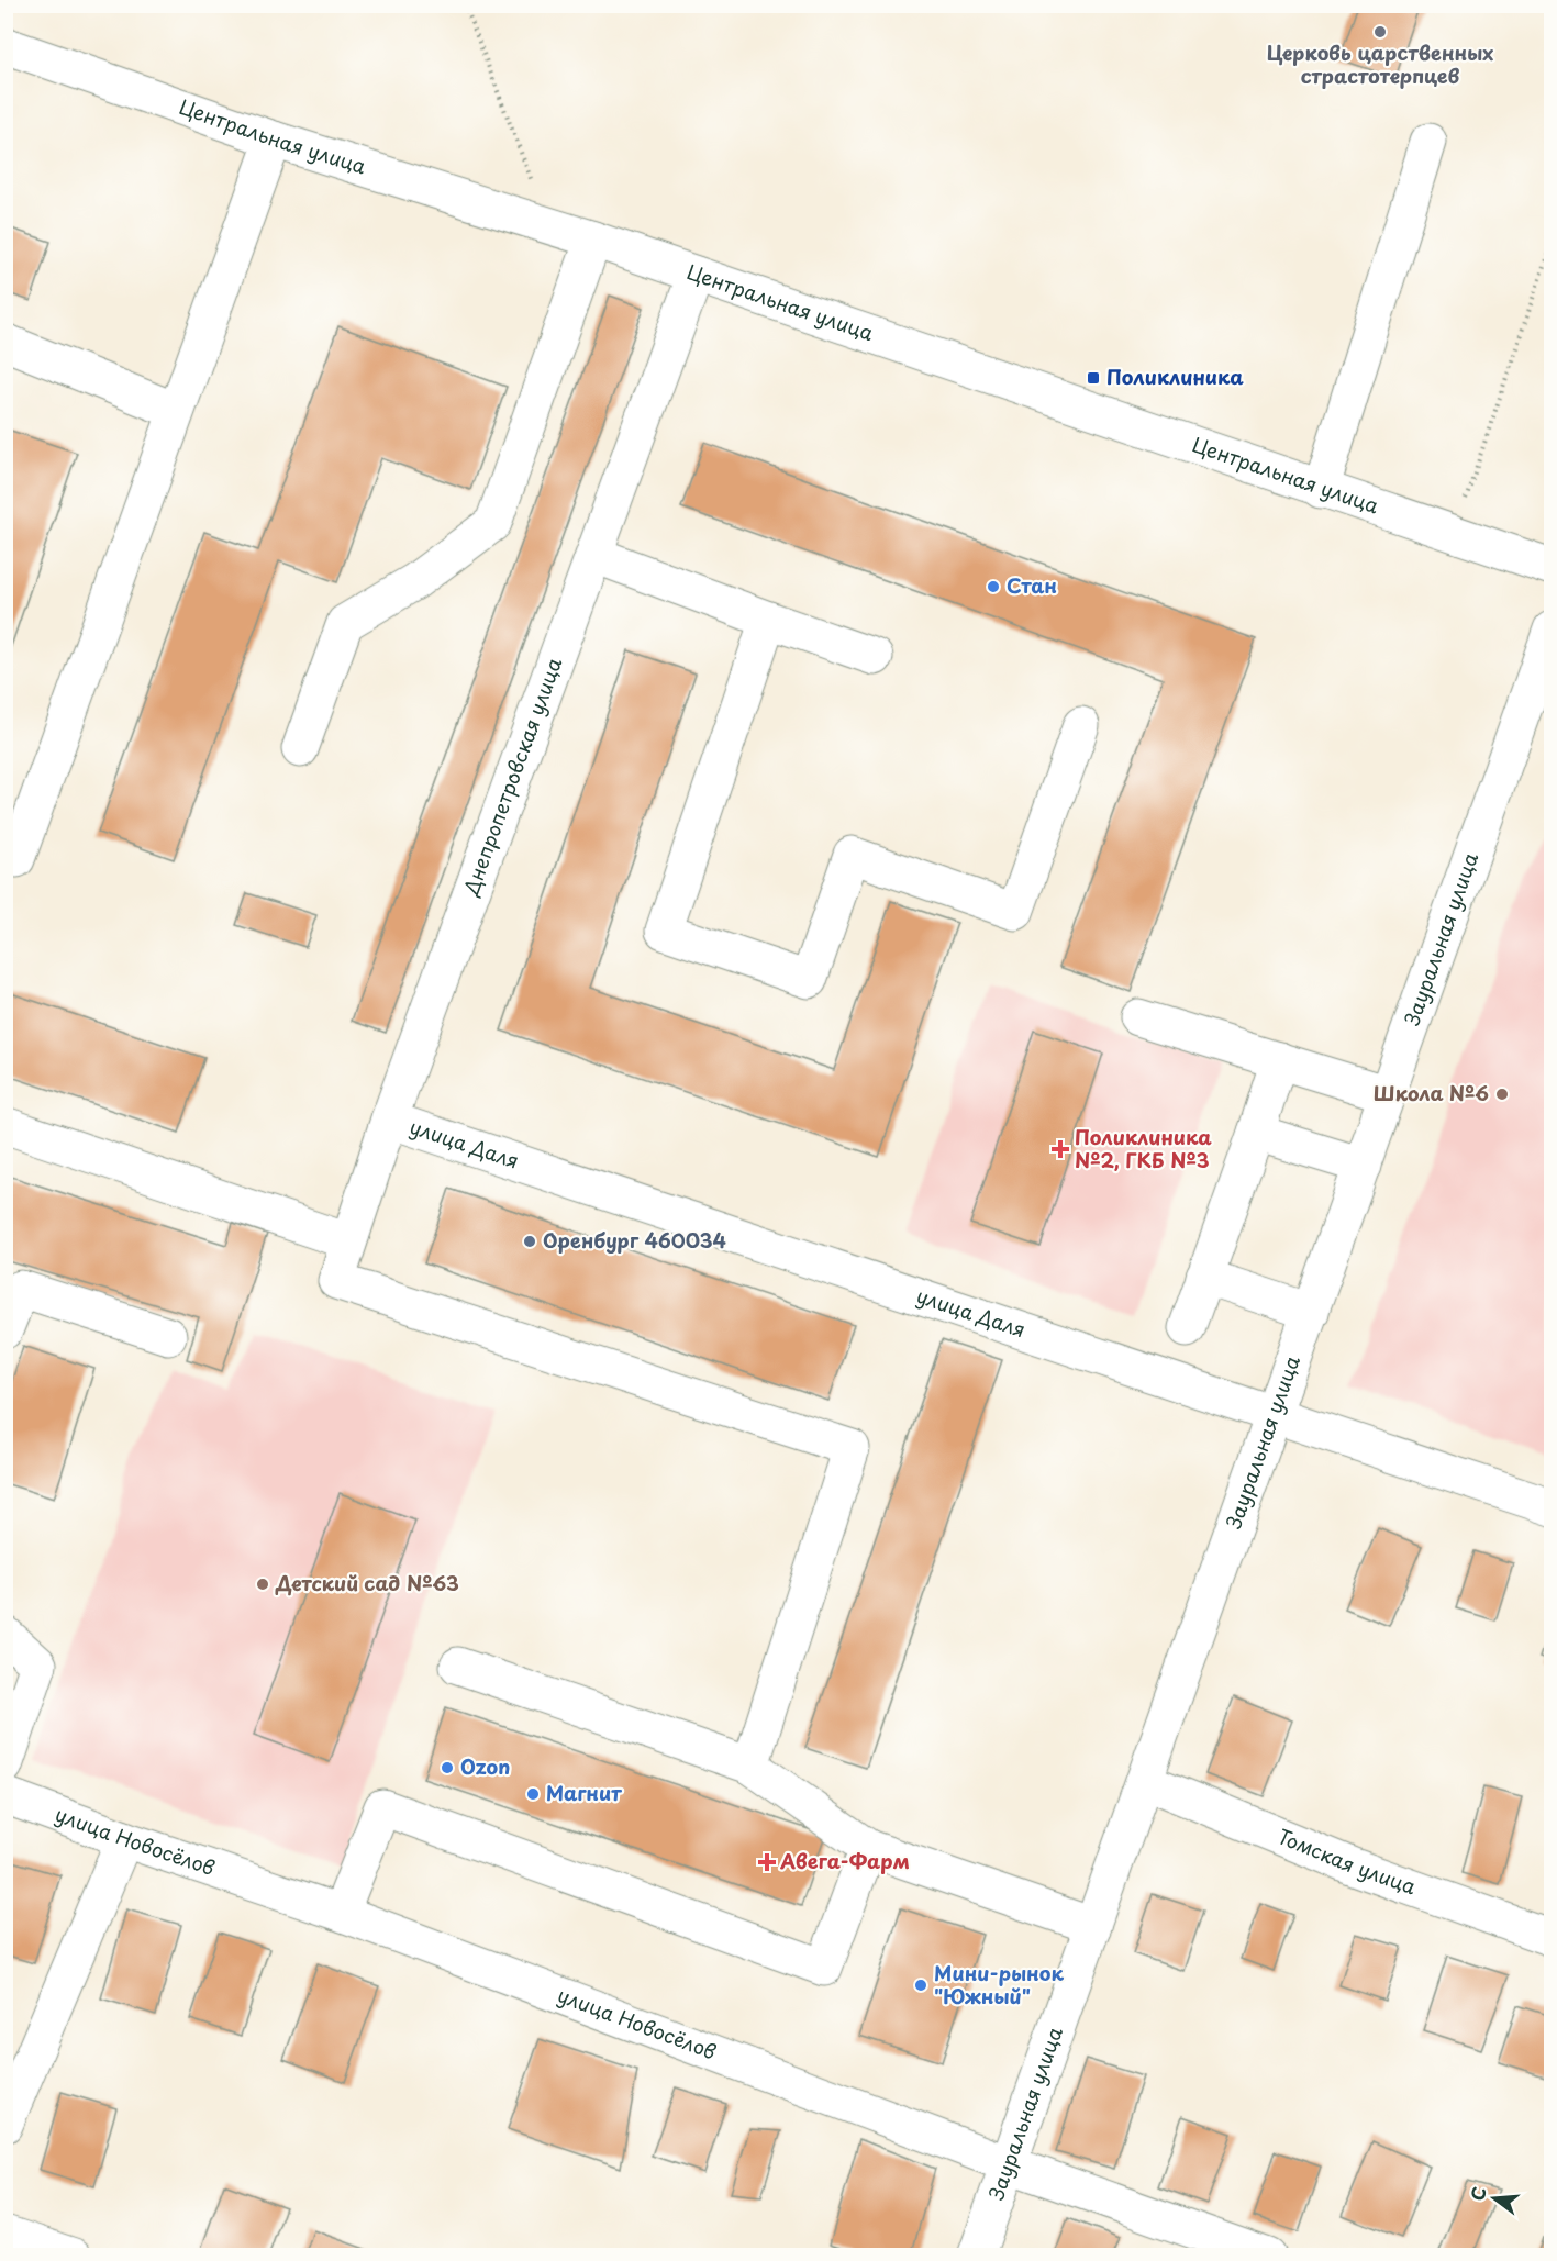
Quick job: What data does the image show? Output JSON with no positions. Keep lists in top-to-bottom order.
{
  "streets": {
    "street": [
      "Центральная улица",
      "Днепропетровская улица",
      "Зауральная улица",
      "улица Даля",
      "улица Новосёлов",
      "Томская улица"
    ]
  },
  "crossings": [
    ["Центральная улица", "Днепропетровская улица"],
    ["Днепропетровская улица", "улица Даля"],
    ["Зауральная улица", "улица Даля"],
    ["Зауральная улица", "улица Новосёлов"],
    ["Зауральная улица", "Томская улица"]
  ],
  "places": {
    "other": [
      "Церковь царственных страстотерпцев",
      "Стан",
      "Школа №6",
      "Оренбург 460034",
      "Детский сад №63",
      "Ozon",
      "Магнит",
      "Мини-рынок \"Южный\""
    ],
    "transit": ["Поликлиника"],
    "health": ["Поликлиника №2, ГКБ №3", "Авега-Фарм"]
  },
  "north": "left"
}
